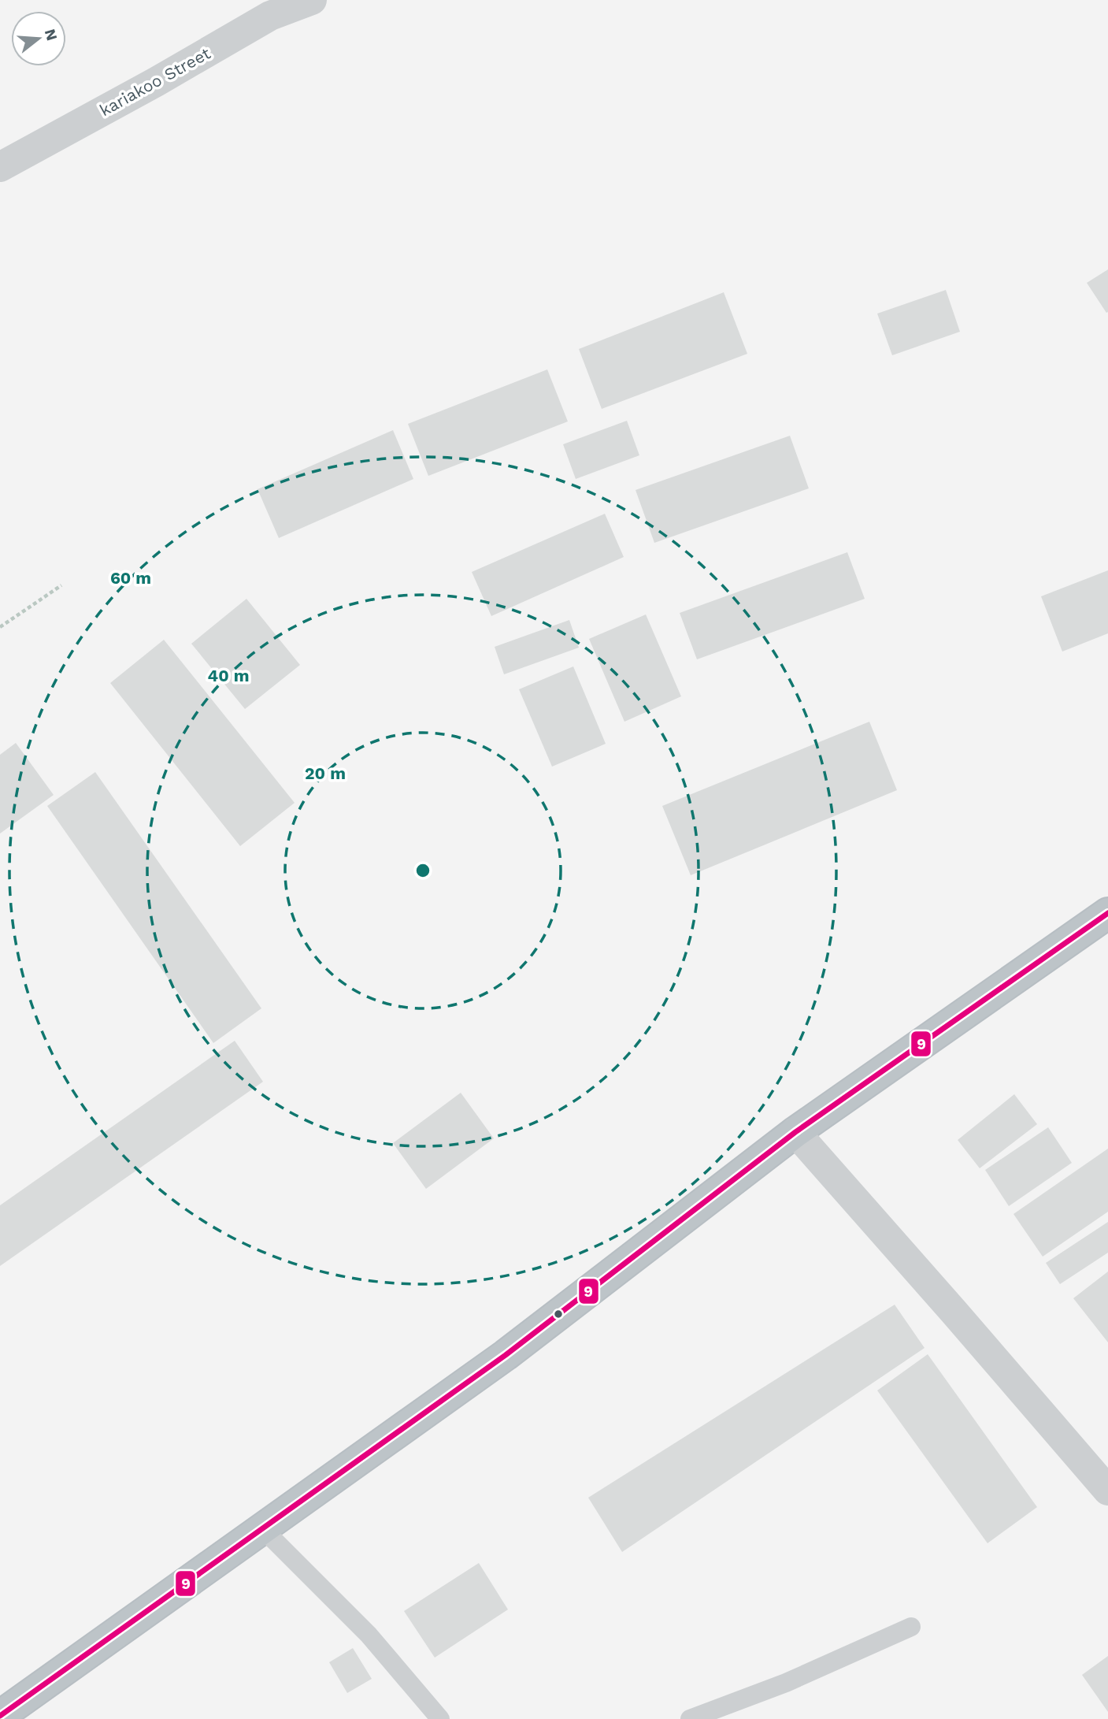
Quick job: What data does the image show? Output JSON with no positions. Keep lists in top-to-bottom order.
{
  "streets": {
    "street": ["kariakoo Street"]
  },
  "lines": ["transit line 9"],
  "north": "right",
  "rings": ["60 m", "40 m", "20 m"]
}
